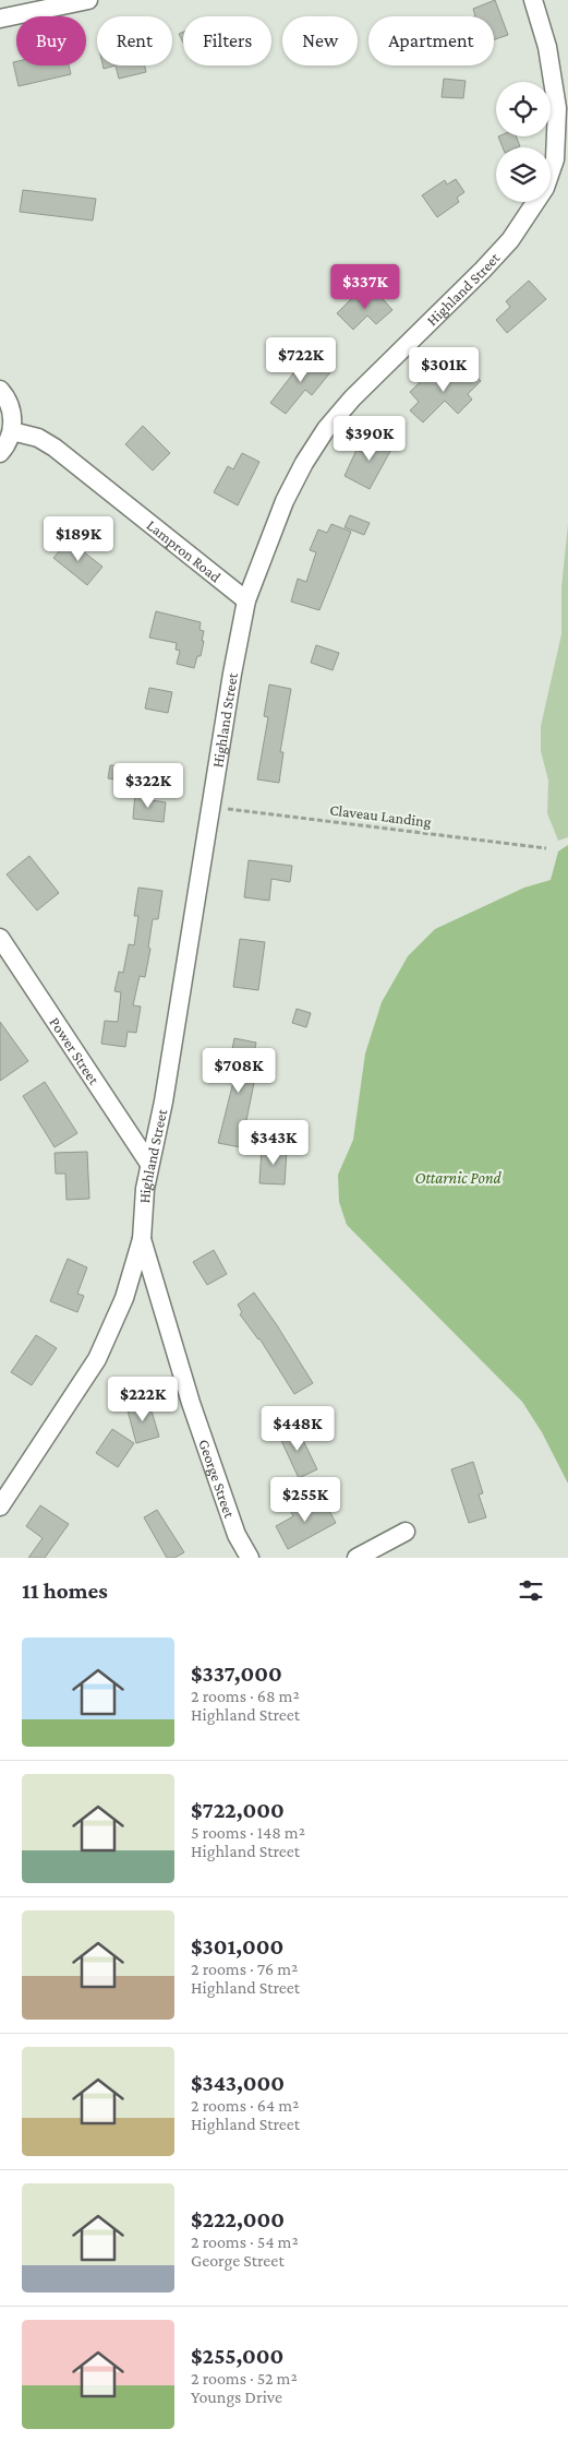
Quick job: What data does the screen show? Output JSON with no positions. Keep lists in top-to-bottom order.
{
  "streets": {
    "street": [
      "Highland Street",
      "Lampron Road",
      "Power Street",
      "George Street"
    ],
    "path": ["Claveau Landing"]
  },
  "crossings": [
    ["Highland Street", "Lampron Road"],
    ["Highland Street", "Claveau Landing"],
    ["Highland Street", "Power Street"],
    ["Highland Street", "George Street"]
  ],
  "water": ["Ottarnic Pond"],
  "page": {
    "chip": [
      "Buy",
      "Rent",
      "Filters",
      "New",
      "Apartment"
    ],
    "price": [
      "$337K",
      "$722K",
      "$301K",
      "$390K",
      "$189K",
      "$322K",
      "$708K",
      "$343K",
      "$222K",
      "$448K",
      "$255K"
    ],
    "heading": "11 homes",
    "list": [
      {
        "name": "$337,000",
        "note": "2 rooms · 68 m² · Highland Street"
      },
      {
        "name": "$722,000",
        "note": "5 rooms · 148 m² · Highland Street"
      },
      {
        "name": "$301,000",
        "note": "2 rooms · 76 m² · Highland Street"
      },
      {
        "name": "$343,000",
        "note": "2 rooms · 64 m² · Highland Street"
      },
      {
        "name": "$222,000",
        "note": "2 rooms · 54 m² · George Street"
      },
      {
        "name": "$255,000",
        "note": "2 rooms · 52 m² · Youngs Drive"
      }
    ]
  }
}
